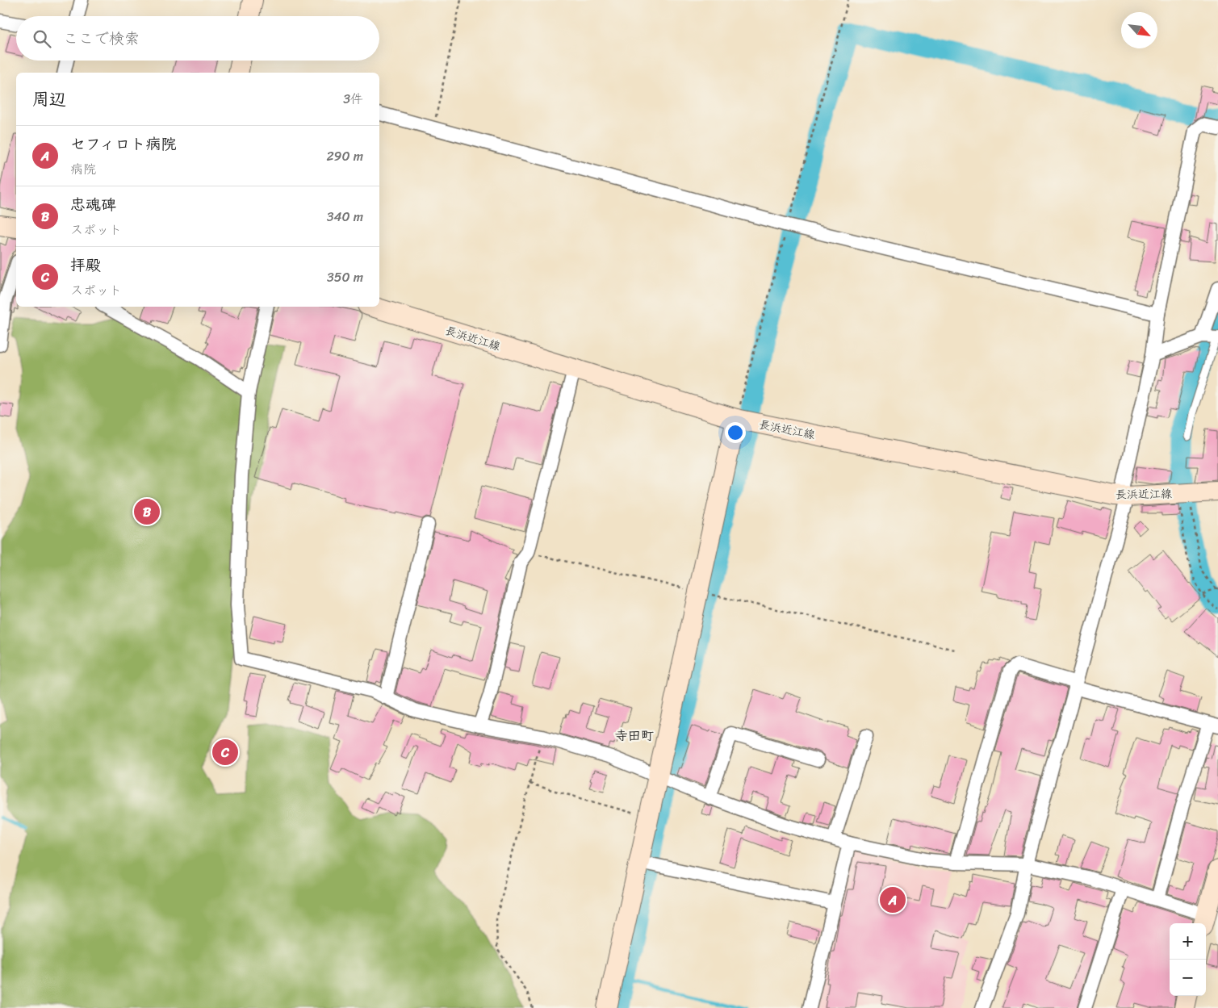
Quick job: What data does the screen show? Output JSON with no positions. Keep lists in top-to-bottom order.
{
  "streets": {
    "main road": ["長浜近江線"]
  },
  "districts": ["寺田町"],
  "north": "bottom right",
  "page": {
    "search": "ここで検索",
    "heading": ["周辺", "3件"],
    "list": [
      {
        "mark": "A",
        "name": "セフィロト病院",
        "note": "病院",
        "value": "290 m"
      },
      {
        "mark": "B",
        "name": "忠魂碑",
        "note": "スポット",
        "value": "340 m"
      },
      {
        "mark": "C",
        "name": "拝殿",
        "note": "スポット",
        "value": "350 m"
      }
    ],
    "pins": ["B", "C", "A"],
    "map_buttons": ["+", "−"]
  }
}
